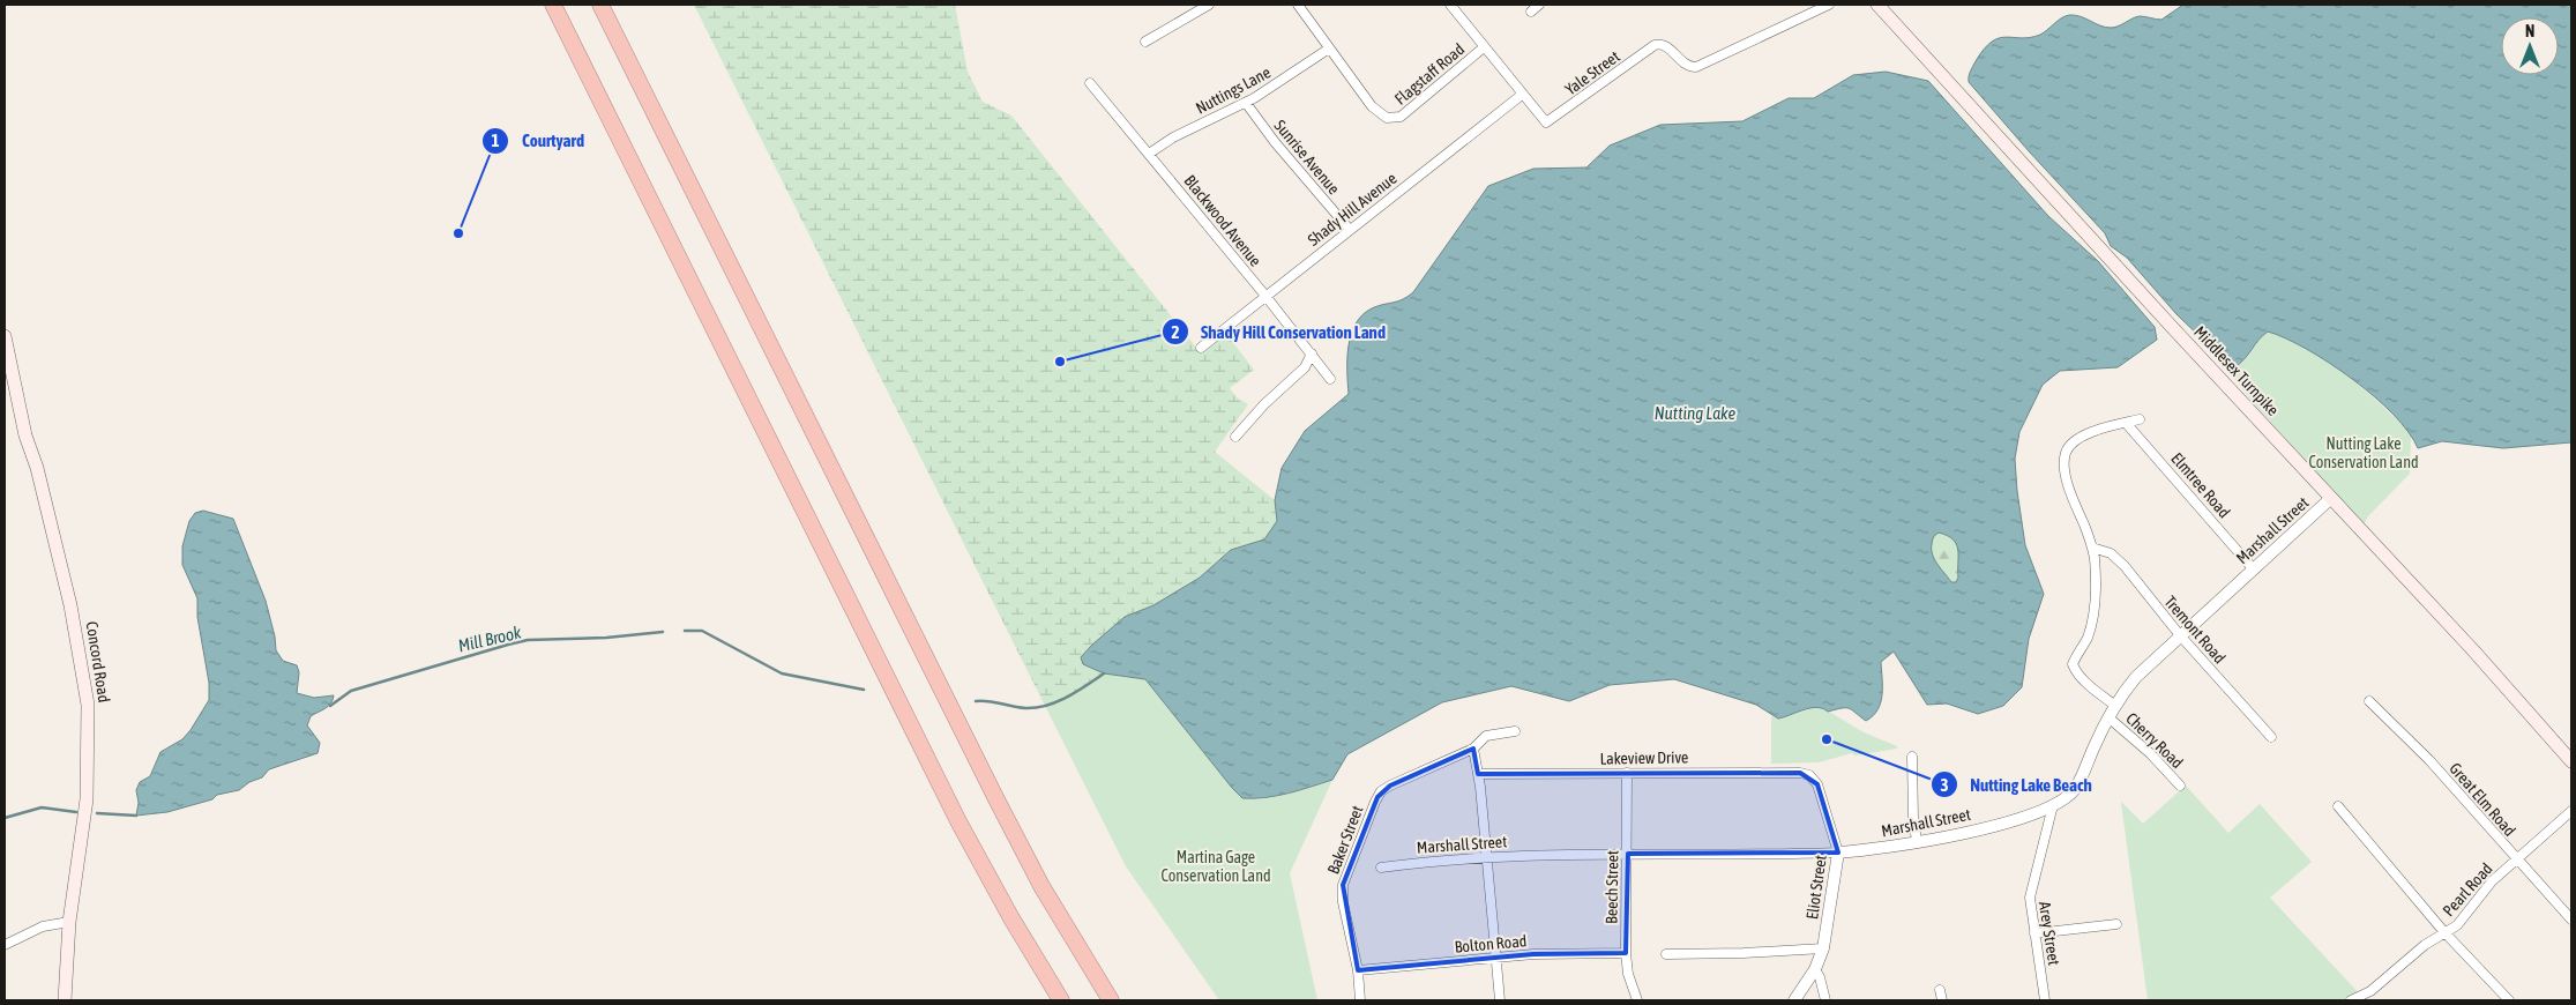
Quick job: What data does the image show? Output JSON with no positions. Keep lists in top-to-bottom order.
{
  "streets": {
    "main road": ["Middlesex Turnpike", "Concord Road"],
    "street": [
      "Yale Street",
      "Flagstaff Road",
      "Nuttings Lane",
      "Sunrise Avenue",
      "Shady Hill Avenue",
      "Blackwood Avenue",
      "Elmtree Road",
      "Marshall Street",
      "Tremont Road",
      "Cherry Road",
      "Lakeview Drive",
      "Great Elm Road",
      "Baker Street",
      "Beech Street",
      "Eliot Street",
      "Pearl Road",
      "Arey Street",
      "Bolton Road"
    ]
  },
  "crossings": [
    ["Yale Street", "Shady Hill Avenue"],
    ["Flagstaff Road", "Nuttings Lane"],
    ["Nuttings Lane", "Sunrise Avenue"],
    ["Nuttings Lane", "Blackwood Avenue"],
    ["Sunrise Avenue", "Shady Hill Avenue"],
    ["Shady Hill Avenue", "Blackwood Avenue"],
    ["Middlesex Turnpike", "Marshall Street"],
    ["Elmtree Road", "Marshall Street"],
    ["Marshall Street", "Tremont Road"],
    ["Marshall Street", "Cherry Road"],
    ["Marshall Street", "Beech Street"],
    ["Marshall Street", "Eliot Street"],
    ["Marshall Street", "Arey Street"],
    ["Lakeview Drive", "Beech Street"],
    ["Lakeview Drive", "Eliot Street"],
    ["Great Elm Road", "Pearl Road"],
    ["Baker Street", "Bolton Road"],
    ["Beech Street", "Bolton Road"]
  ],
  "water": ["Nutting Lake", "Mill Brook"],
  "parks": ["Nutting Lake Conservation Land", "Martina Gage Conservation Land"],
  "places": ["Courtyard", "Shady Hill Conservation Land", "Nutting Lake Beach"],
  "north": "top"
}
